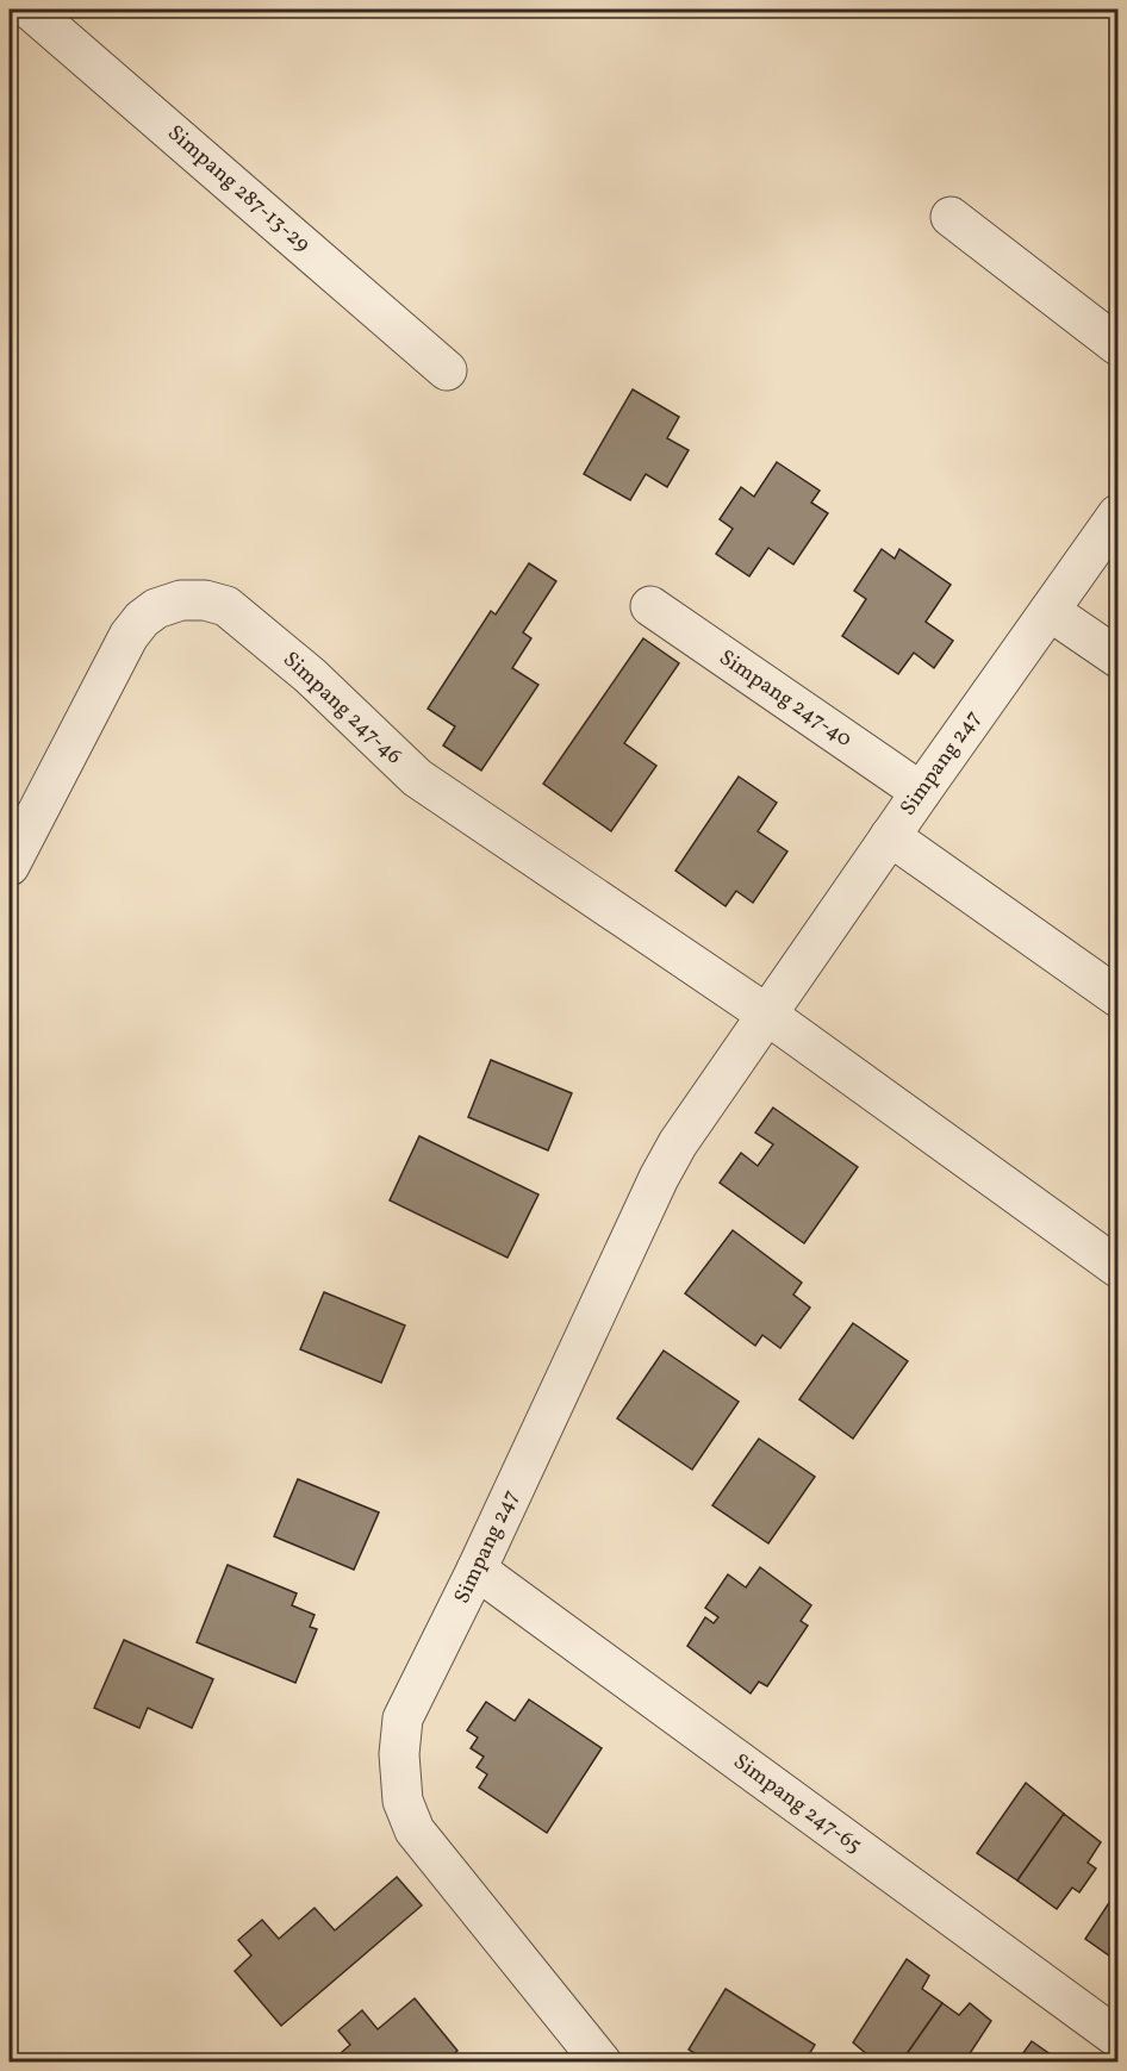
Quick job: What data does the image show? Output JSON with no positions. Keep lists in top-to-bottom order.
{
  "streets": {
    "street": [
      "Simpang 287-13-29",
      "Simpang 247-40",
      "Simpang 247-46",
      "Simpang 247",
      "Simpang 247-65"
    ]
  },
  "crossings": [
    ["Simpang 247-40", "Simpang 247"],
    ["Simpang 247-46", "Simpang 247"],
    ["Simpang 247", "Simpang 247-65"]
  ]
}
